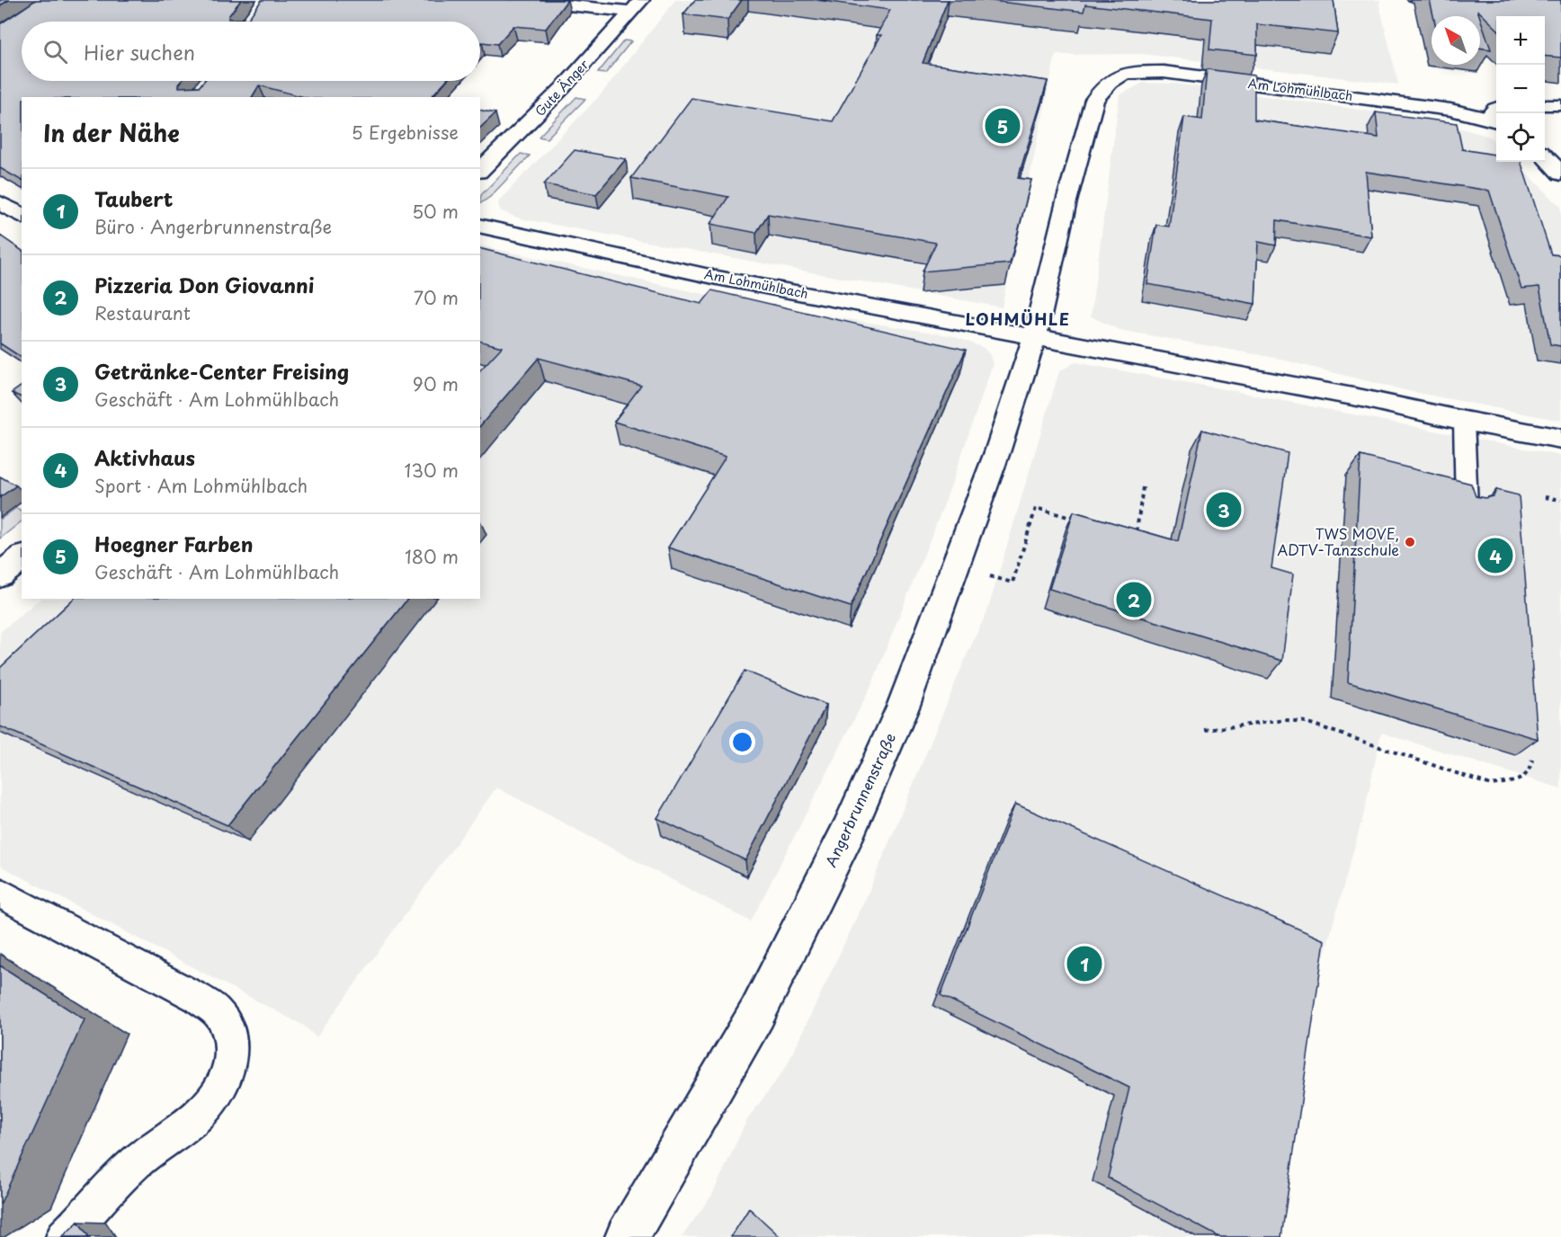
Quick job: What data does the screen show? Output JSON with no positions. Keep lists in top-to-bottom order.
{
  "streets": {
    "street": ["Gute Änger", "Am Lohmühlbach", "Angerbrunnenstraße"]
  },
  "crossings": [
    ["Am Lohmühlbach", "Angerbrunnenstraße"]
  ],
  "districts": ["LOHMÜHLE"],
  "places": ["TWS MOVE, ADTV-Tanzschule"],
  "north": "top left",
  "page": {
    "map_buttons": ["+", "−"],
    "search": "Hier suchen",
    "heading": ["In der Nähe", "5 Ergebnisse"],
    "pins": [
      "5",
      "3",
      "4",
      "2",
      "1"
    ],
    "list": [
      {
        "mark": "1",
        "name": "Taubert",
        "note": "Büro · Angerbrunnenstraße",
        "value": "50 m"
      },
      {
        "mark": "2",
        "name": "Pizzeria Don Giovanni",
        "note": "Restaurant",
        "value": "70 m"
      },
      {
        "mark": "3",
        "name": "Getränke-Center Freising",
        "note": "Geschäft · Am Lohmühlbach",
        "value": "90 m"
      },
      {
        "mark": "4",
        "name": "Aktivhaus",
        "note": "Sport · Am Lohmühlbach",
        "value": "130 m"
      },
      {
        "mark": "5",
        "name": "Hoegner Farben",
        "note": "Geschäft · Am Lohmühlbach",
        "value": "180 m"
      }
    ]
  }
}
